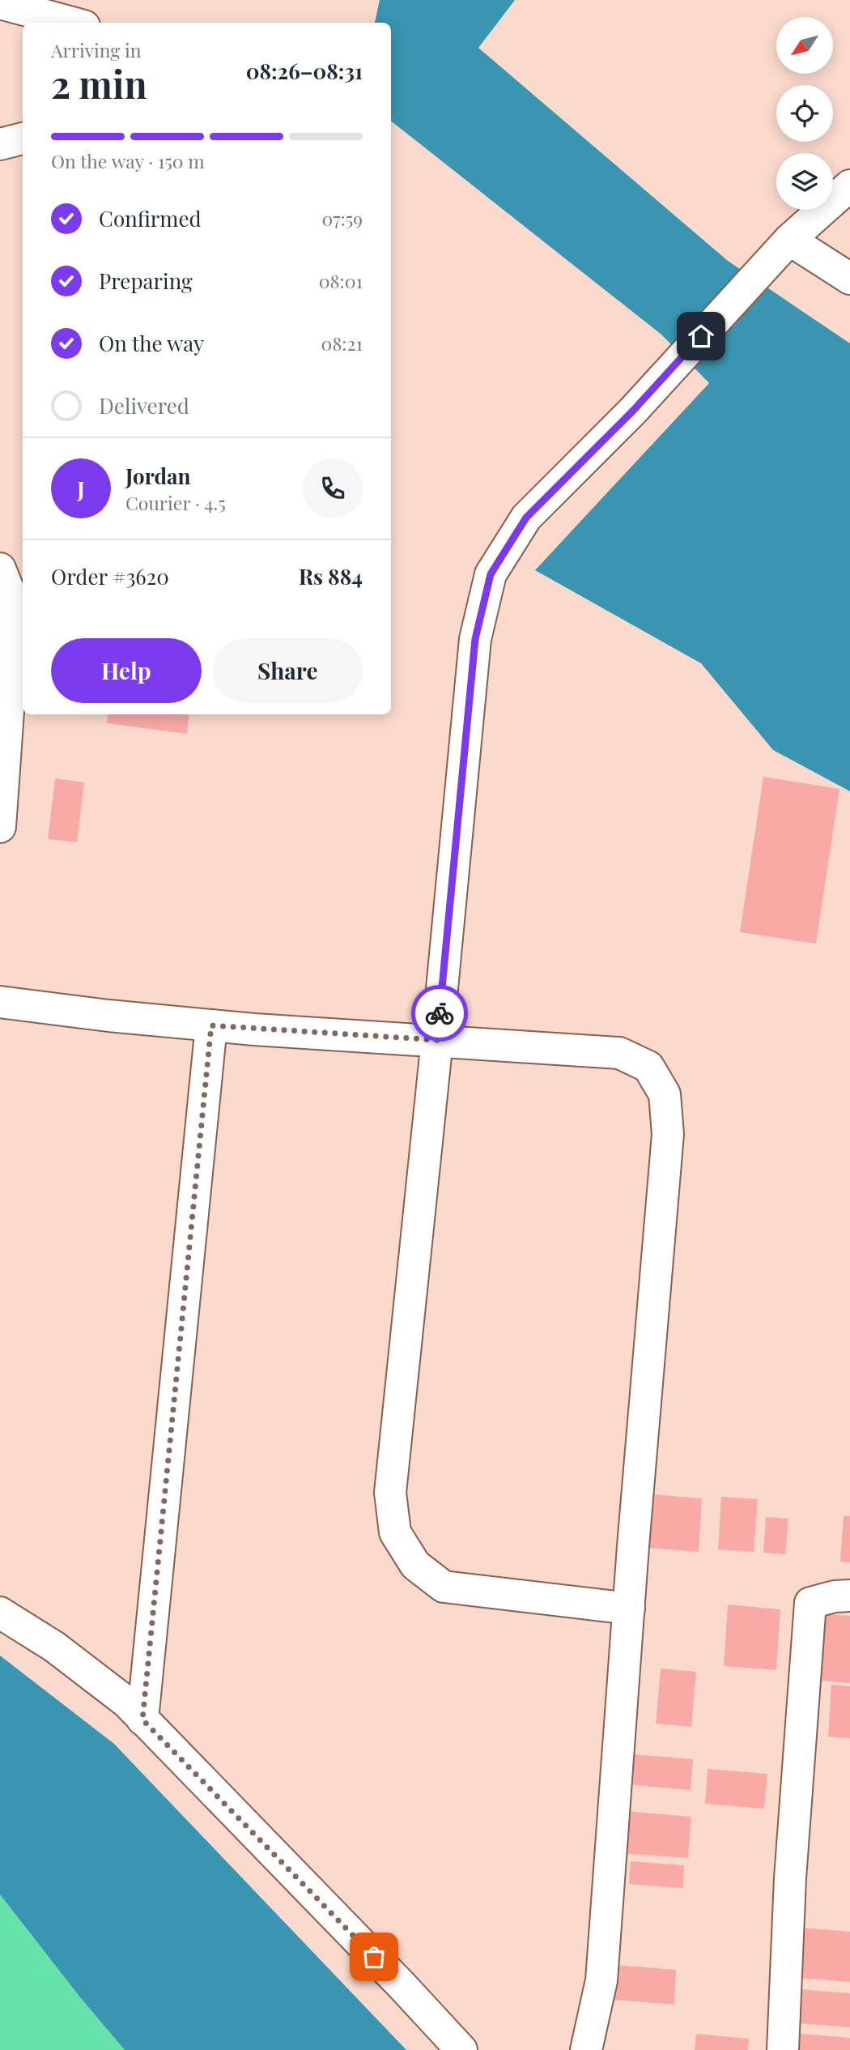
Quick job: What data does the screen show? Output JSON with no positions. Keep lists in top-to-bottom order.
{
  "north": "bottom left",
  "page": {
    "heading": ["2 min", "Arriving in", "08:26–08:31"],
    "panel": [
      "Jordan",
      "Courier · 4.5",
      "Order #3620",
      "Rs 884"
    ],
    "bar": "On the way · 150 m",
    "list": [
      ["Confirmed", "07:59"],
      ["Preparing", "08:01"],
      ["On the way", "08:21"],
      "Delivered"
    ],
    "round": "J",
    "buttons": ["Help", "Share"]
  }
}
